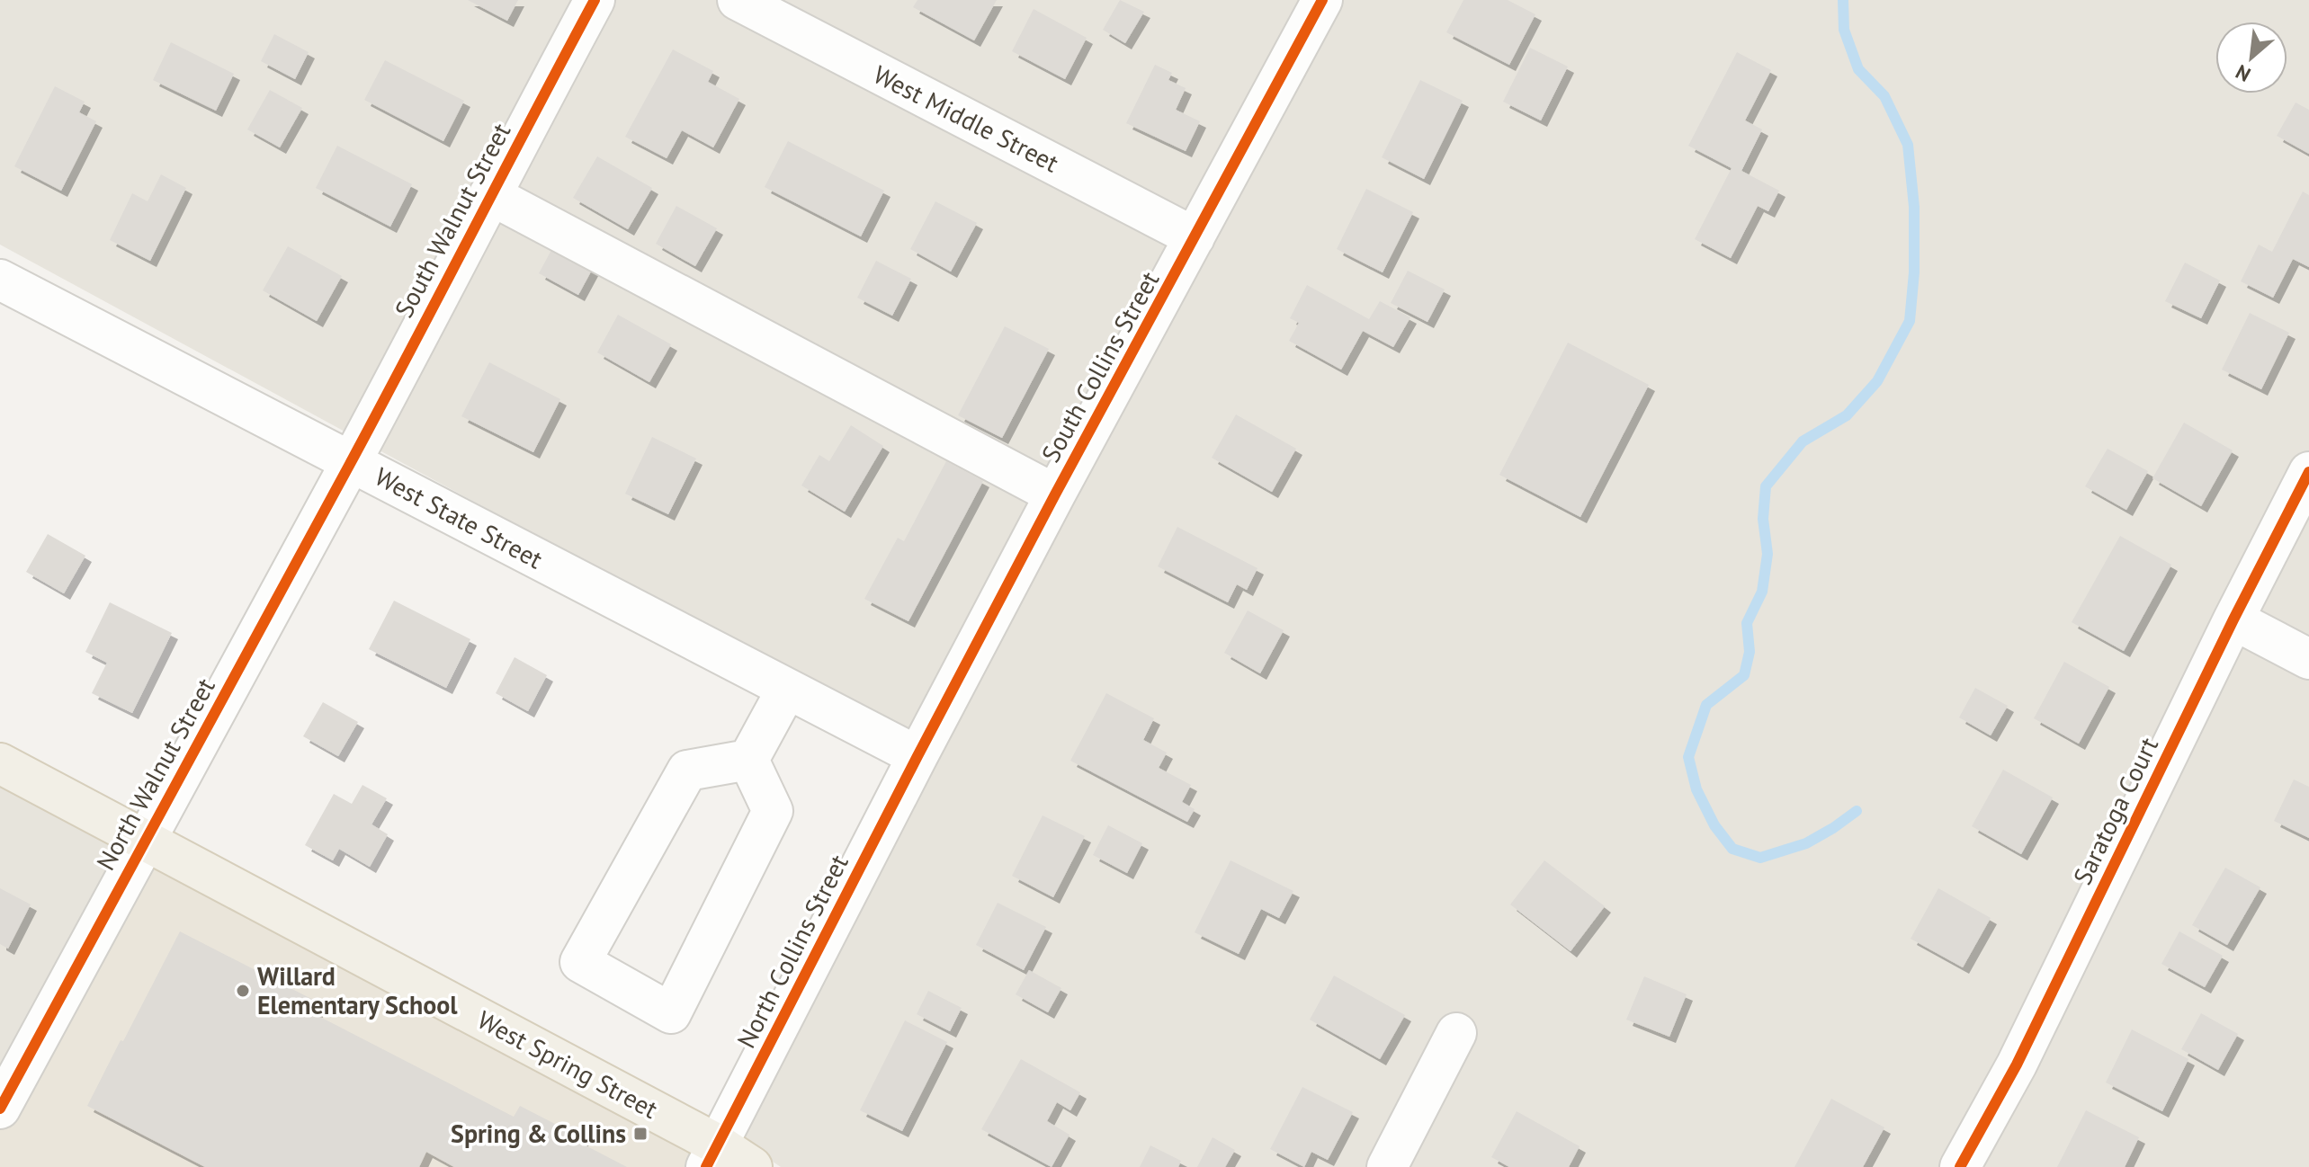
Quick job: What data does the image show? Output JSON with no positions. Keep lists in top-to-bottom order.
{
  "streets": {
    "main road": ["West Spring Street"],
    "street": [
      "West Middle Street",
      "South Walnut Street",
      "South Collins Street",
      "West State Street",
      "North Walnut Street",
      "Saratoga Court",
      "North Collins Street"
    ]
  },
  "crossings": [
    ["West Middle Street", "South Collins Street"],
    ["South Walnut Street", "West State Street"],
    ["South Walnut Street", "North Walnut Street"],
    ["South Collins Street", "West State Street"],
    ["South Collins Street", "North Collins Street"],
    ["West State Street", "North Walnut Street"],
    ["West State Street", "North Collins Street"],
    ["North Walnut Street", "West Spring Street"],
    ["North Collins Street", "West Spring Street"]
  ],
  "places": {
    "other": ["Willard Elementary School"],
    "transit": ["Spring & Collins"]
  },
  "north": "bottom left"
}
